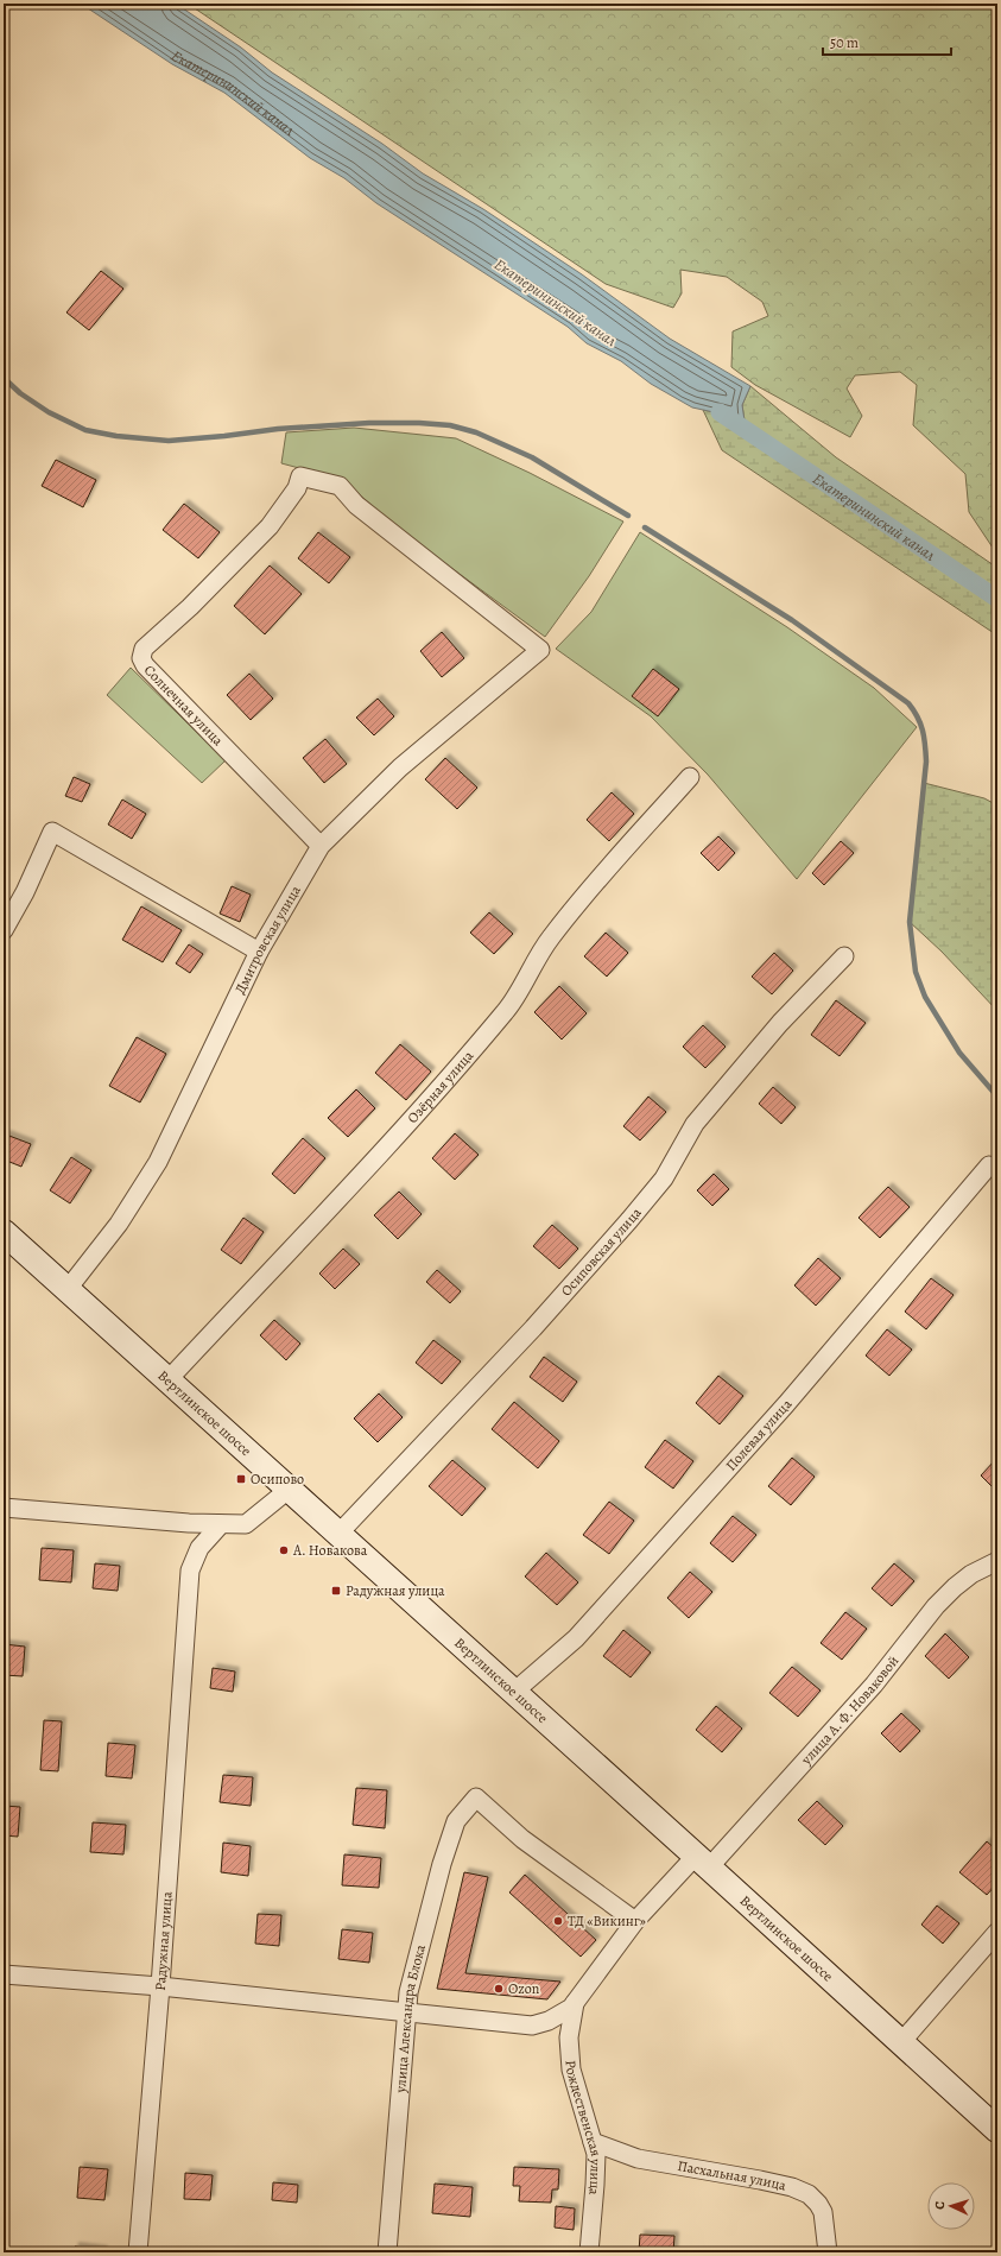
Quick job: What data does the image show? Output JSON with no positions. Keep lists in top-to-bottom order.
{
  "streets": {
    "main road": ["Вертлинское шоссе"],
    "street": [
      "Солнечная улица",
      "Дмитровская улица",
      "Озёрная улица",
      "Осиповская улица",
      "Полевая улица",
      "улица А. Ф. Новаковой",
      "Радужная улица",
      "улица Александра Блока",
      "Рождественская улица",
      "Пасхальная улица"
    ]
  },
  "crossings": [
    ["Солнечная улица", "Дмитровская улица"],
    ["Дмитровская улица", "Вертлинское шоссе"],
    ["Озёрная улица", "Вертлинское шоссе"],
    ["Осиповская улица", "Вертлинское шоссе"],
    ["Вертлинское шоссе", "Полевая улица"],
    ["Вертлинское шоссе", "улица А. Ф. Новаковой"],
    ["улица А. Ф. Новаковой", "улица Александра Блока"],
    ["улица А. Ф. Новаковой", "Рождественская улица"],
    ["Рождественская улица", "Пасхальная улица"]
  ],
  "water": ["Екатерининский канал"],
  "places": {
    "transit": ["Осипово", "Радужная улица"],
    "other": ["А. Новакова", "ТД «Викинг»", "Ozon"]
  },
  "scale_bar": "50 m",
  "north": "left"
}
